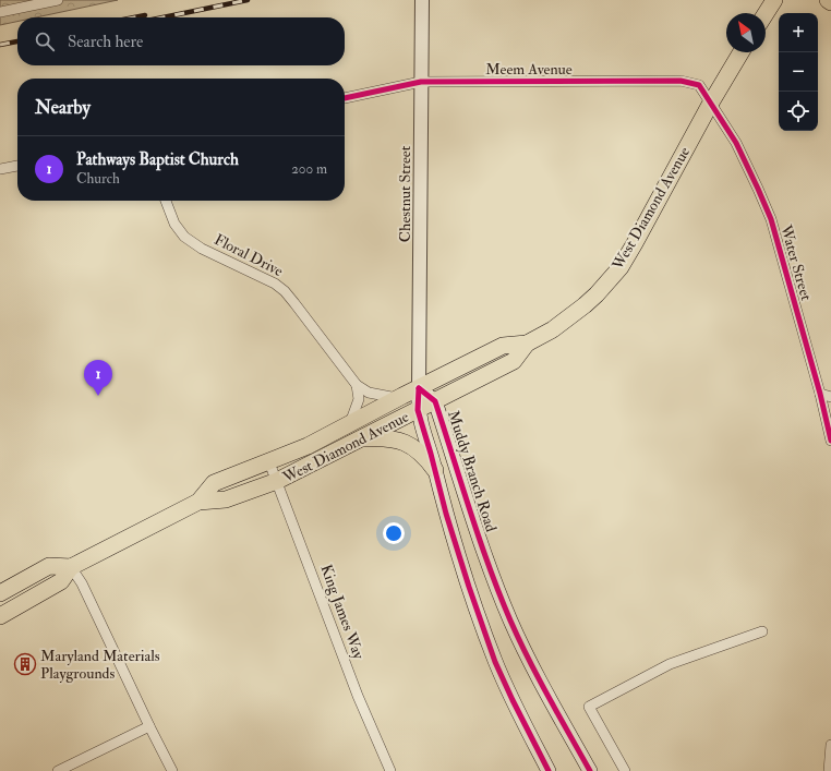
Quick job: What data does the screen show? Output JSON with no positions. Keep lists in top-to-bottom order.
{
  "streets": {
    "main road": ["West Diamond Avenue", "Muddy Branch Road"],
    "street": [
      "Meem Avenue",
      "Chestnut Street",
      "Floral Drive",
      "Water Street",
      "King James Way"
    ]
  },
  "crossings": [
    ["Meem Avenue", "Chestnut Street"],
    ["Meem Avenue", "West Diamond Avenue"],
    ["Meem Avenue", "Water Street"],
    ["Chestnut Street", "West Diamond Avenue"],
    ["Chestnut Street", "Muddy Branch Road"],
    ["West Diamond Avenue", "Floral Drive"],
    ["West Diamond Avenue", "Water Street"],
    ["West Diamond Avenue", "Muddy Branch Road"],
    ["West Diamond Avenue", "King James Way"]
  ],
  "places": {
    "building": ["Maryland Materials Playgrounds"]
  },
  "north": "top left",
  "page": {
    "map_buttons": ["+", "−"],
    "search": "Search here",
    "heading": "Nearby",
    "list": [
      {
        "mark": "1",
        "name": "Pathways Baptist Church",
        "note": "Church",
        "value": "200 m"
      }
    ],
    "pins": "1"
  }
}
